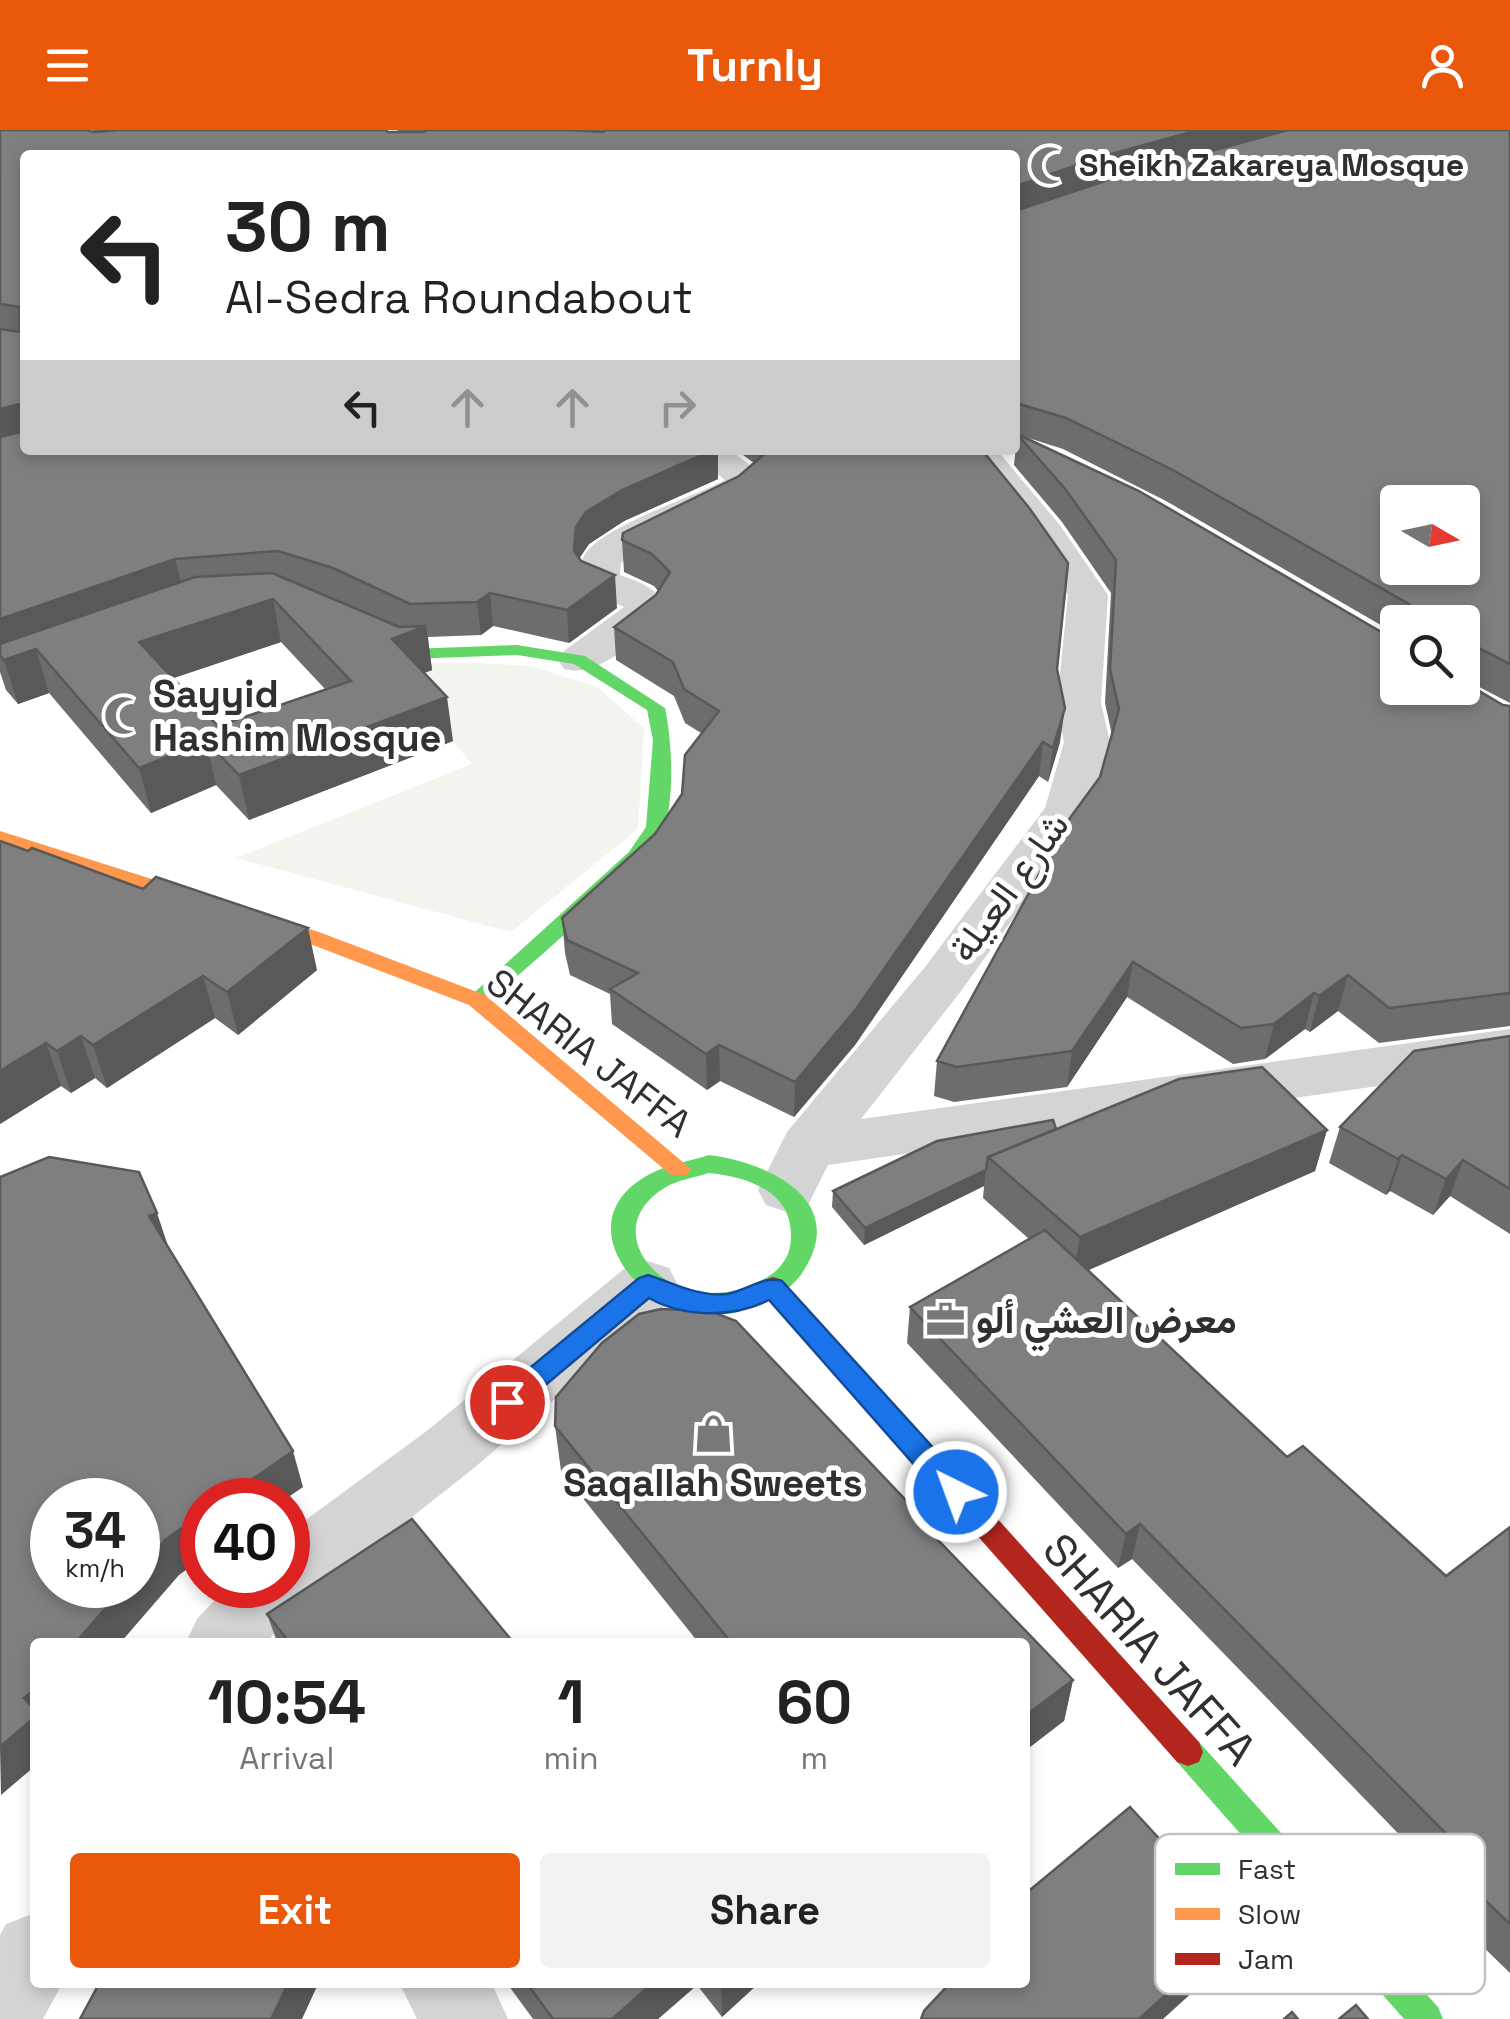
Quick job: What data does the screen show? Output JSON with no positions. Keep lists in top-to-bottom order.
{
  "streets": {
    "street": ["شارع العيلة", "SHARIA JAFFA"]
  },
  "crossings": [
    ["شارع العيلة", "SHARIA JAFFA"]
  ],
  "places": {
    "mosque": ["Sheikh Zakareya Mosque", "Sayyid Hashim Mosque"],
    "office": ["معرض العشي ألو"],
    "shop": ["Saqallah Sweets"]
  },
  "legend": ["Fast", "Slow", "Jam"],
  "north": "right",
  "page": {
    "header": "Turnly",
    "turn": ["30 m", "Al-Sedra Roundabout"],
    "speed": "34 km/h",
    "limit": "40",
    "eta": [
      "10:54",
      "Arrival",
      "1",
      "min",
      "60",
      "m"
    ],
    "buttons": ["Exit", "Share"]
  }
}
